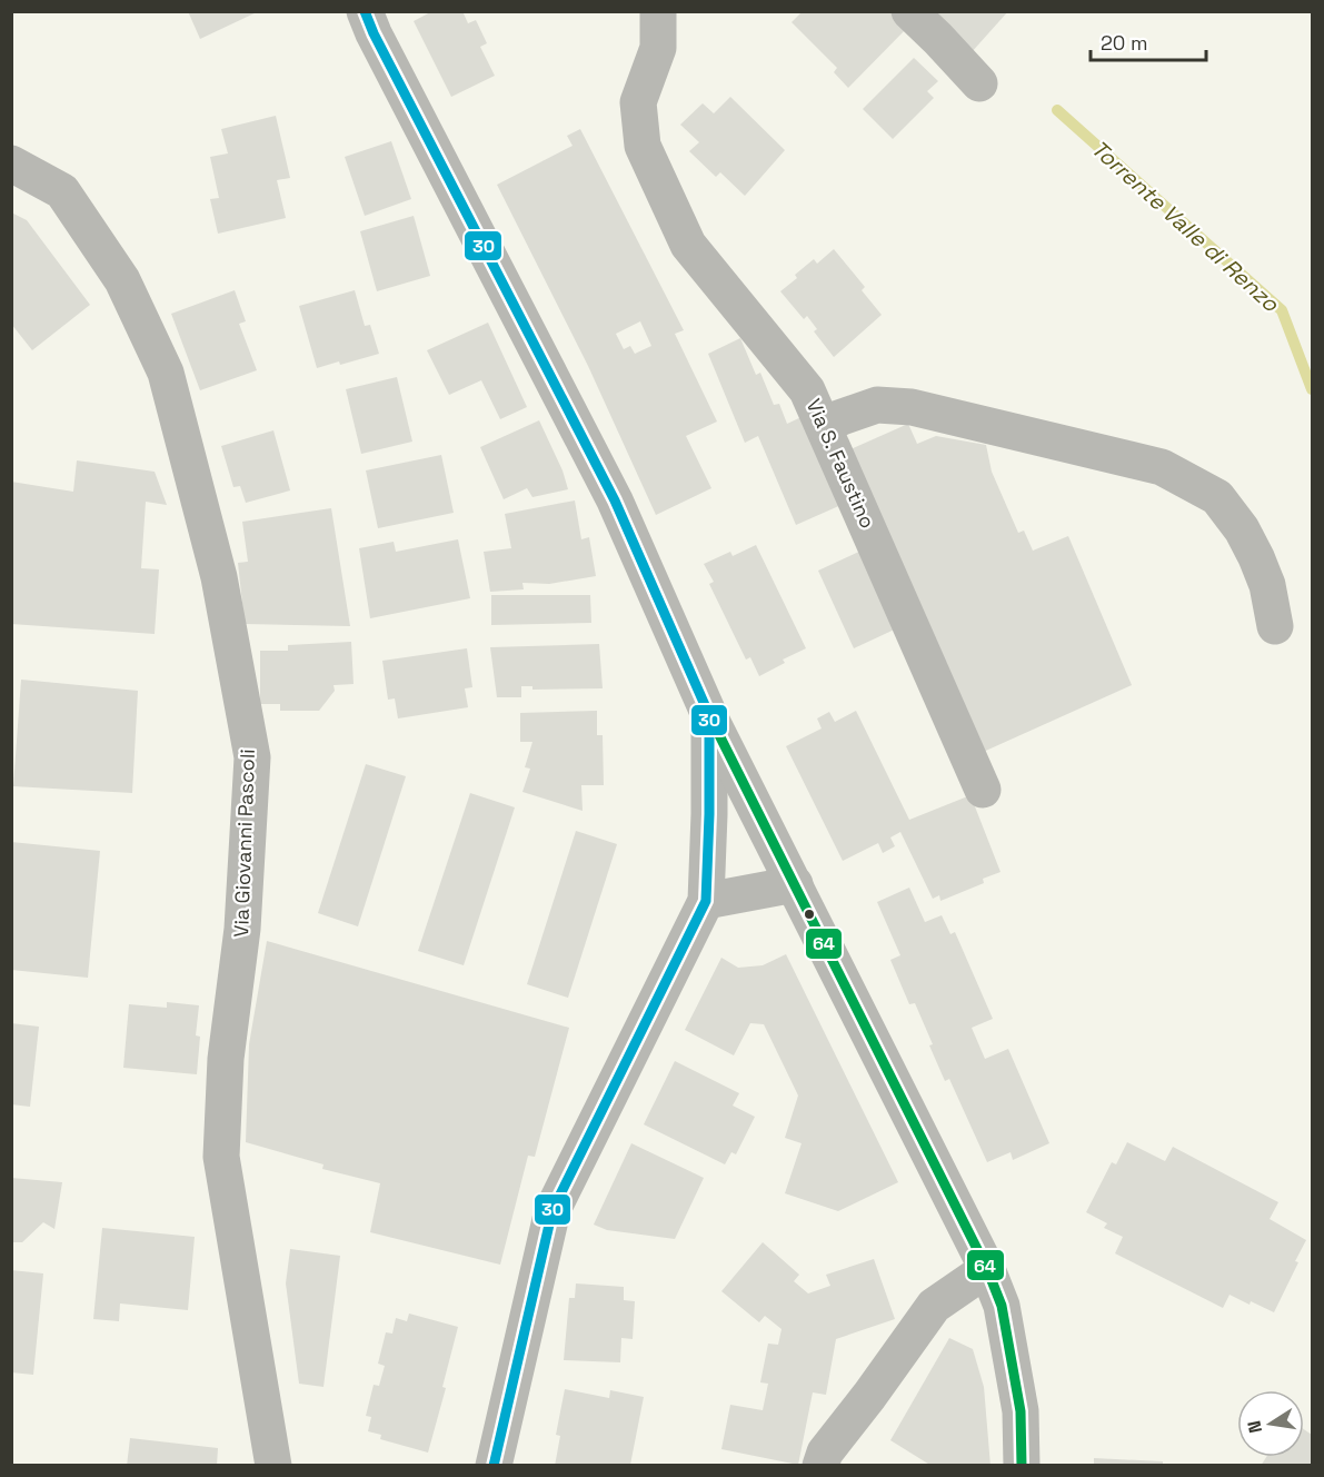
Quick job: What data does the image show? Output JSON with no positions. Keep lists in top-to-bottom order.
{
  "streets": {
    "street": ["Via S. Faustino", "Via Giovanni Pascoli"]
  },
  "water": ["Torrente Valle di Renzo"],
  "lines": ["transit line 30", "transit line 64"],
  "scale_bar": "20 m",
  "north": "left"
}
